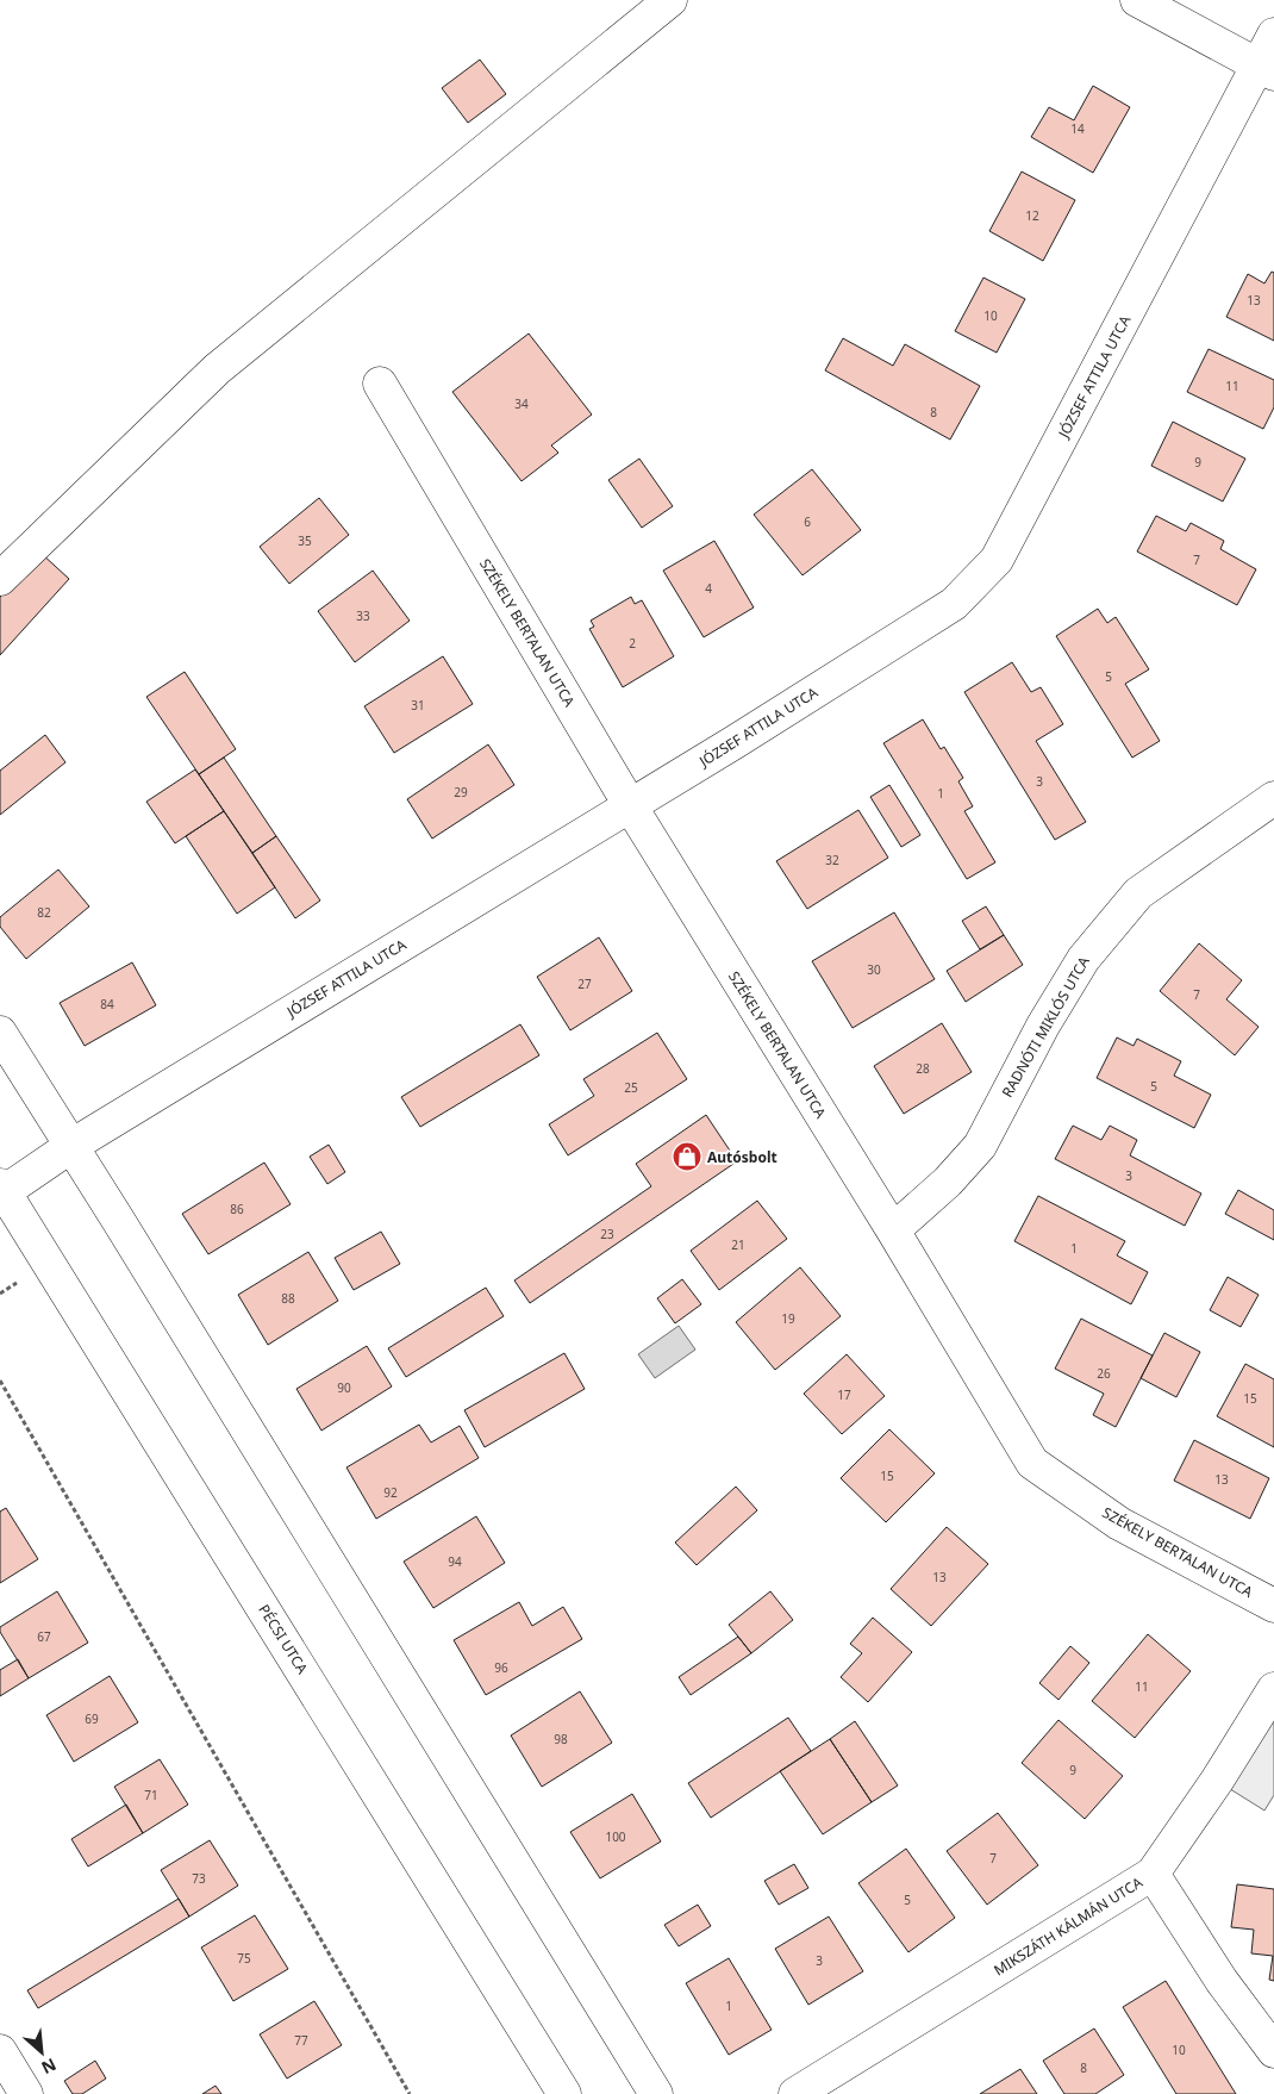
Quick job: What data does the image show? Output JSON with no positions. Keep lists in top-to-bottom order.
{
  "streets": {
    "street": [
      "JÓZSEF ATTILA UTCA",
      "SZÉKELY BERTALAN UTCA",
      "RADNÓTI MIKLÓS UTCA",
      "PÉCSI UTCA",
      "MIKSZÁTH KÁLMÁN UTCA"
    ]
  },
  "crossings": [
    ["JÓZSEF ATTILA UTCA", "SZÉKELY BERTALAN UTCA"],
    ["JÓZSEF ATTILA UTCA", "PÉCSI UTCA"],
    ["SZÉKELY BERTALAN UTCA", "RADNÓTI MIKLÓS UTCA"]
  ],
  "places": {
    "shop": ["Autósbolt"]
  },
  "house_numbers": [
    "14",
    "12",
    "13",
    "10",
    "11",
    "34",
    "8",
    "9",
    "6",
    "35",
    "7",
    "4",
    "33",
    "2",
    "5",
    "31",
    "3",
    "29",
    "1",
    "32",
    "82",
    "30",
    "27",
    "7",
    "84",
    "28",
    "5",
    "25",
    "3",
    "86",
    "23",
    "21",
    "1",
    "88",
    "19",
    "26",
    "90",
    "17",
    "15",
    "15",
    "13",
    "92",
    "94",
    "13",
    "67",
    "96",
    "11",
    "69",
    "98",
    "9",
    "71",
    "100",
    "7",
    "73",
    "5",
    "75",
    "3",
    "1",
    "77",
    "10",
    "8"
  ],
  "north": "bottom right"
}
